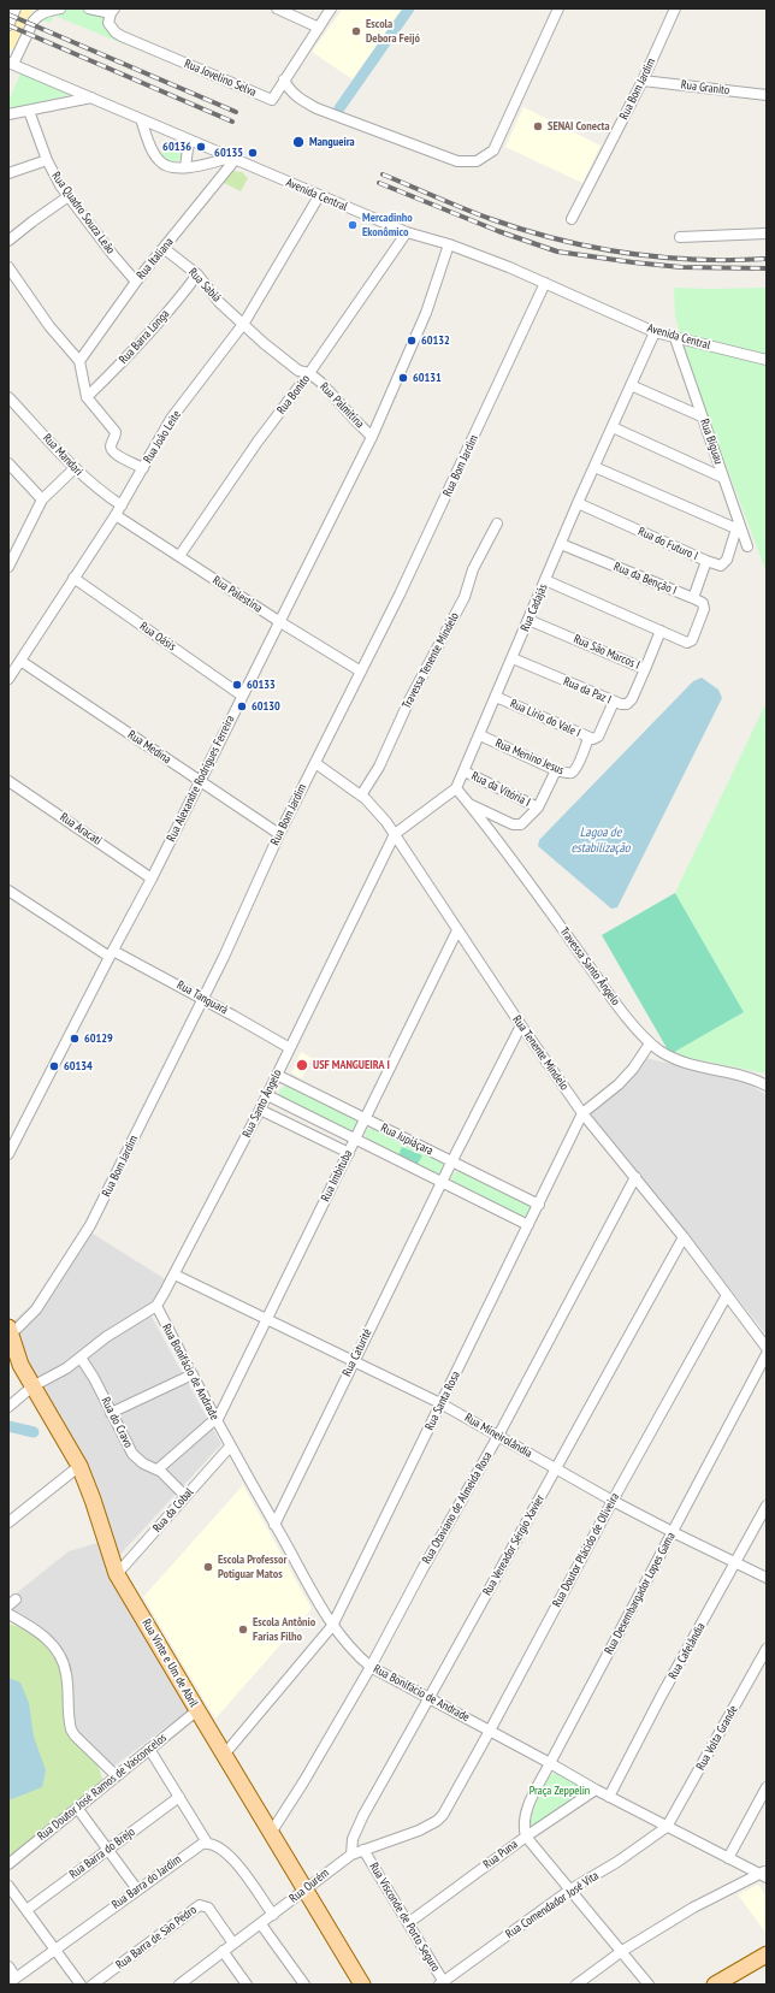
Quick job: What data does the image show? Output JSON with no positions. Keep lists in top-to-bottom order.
{
  "streets": {
    "main road": ["Rua Vinte e Um de Abril"],
    "street": [
      "Rua Jovelino Selva",
      "Rua Granito",
      "Rua Bom Jardim",
      "Avenida Central",
      "Rua Quadro Souza Leão",
      "Rua Italiana",
      "Rua Sabiá",
      "Rua Barra Longa",
      "Rua Bonito",
      "Rua Palmitina",
      "Rua João Leite",
      "Rua Biguau",
      "Rua Mandari",
      "Rua do Futuro I",
      "Rua da Benção I",
      "Rua Palestina",
      "Rua Cadajás",
      "Rua Oásis",
      "Rua São Marcos I",
      "Travessa Tenente Mindelo",
      "Rua da Paz I",
      "Rua Lirio do Vale I",
      "Rua Medina",
      "Rua Menino Jesus",
      "Rua Alexandre Rodrigues Ferreira",
      "Rua da Vitória I",
      "Rua Aracati",
      "Travessa Santo Ângelo",
      "Rua Tanguará",
      "Rua Tenente Mindelo",
      "Rua Santo Ângelo",
      "Rua Jupiáçara",
      "Rua Imbituba",
      "Rua Caturité",
      "Rua Bonifácio de Andrade",
      "Rua Santa Rosa",
      "Rua do Cravo",
      "Rua Mineirolândia",
      "Rua Otaviano de Almeida Rosa",
      "Rua da Cobal",
      "Rua Vereador Sérgio Xavier",
      "Rua Doutor Plácido de Oliveira",
      "Rua Desembargador Lopes Gama",
      "Rua Cafelândia",
      "Rua Volta Grande",
      "Rua Doutor José Ramos de Vasconcelos",
      "Rua Barra do Brejo",
      "Rua Puna",
      "Rua Barra do Jardim",
      "Rua Ourém",
      "Rua Comendador José Vita",
      "Rua Visconde de Porto Seguro",
      "Rua Barra de São Pedro"
    ]
  },
  "crossings": [
    ["Rua Granito", "Rua Bom Jardim"],
    ["Rua Bom Jardim", "Avenida Central"],
    ["Rua Bom Jardim", "Rua Palestina"],
    ["Rua Bom Jardim", "Rua Medina"],
    ["Rua Bom Jardim", "Rua Tanguará"],
    ["Rua Bom Jardim", "Rua Tenente Mindelo"],
    ["Rua Bom Jardim", "Rua Vinte e Um de Abril"],
    ["Avenida Central", "Rua Italiana"],
    ["Avenida Central", "Rua Bonito"],
    ["Avenida Central", "Rua João Leite"],
    ["Avenida Central", "Rua Biguau"],
    ["Avenida Central", "Rua Cadajás"],
    ["Avenida Central", "Rua Alexandre Rodrigues Ferreira"],
    ["Rua Quadro Souza Leão", "Rua Italiana"],
    ["Rua Italiana", "Rua Sabiá"],
    ["Rua Sabiá", "Rua Barra Longa"],
    ["Rua Sabiá", "Rua Palmitina"],
    ["Rua Sabiá", "Rua João Leite"],
    ["Rua Bonito", "Rua Palmitina"],
    ["Rua Bonito", "Rua Palestina"],
    ["Rua Palmitina", "Rua João Leite"],
    ["Rua Palmitina", "Rua Alexandre Rodrigues Ferreira"],
    ["Rua João Leite", "Rua Mandari"],
    ["Rua João Leite", "Rua Palestina"],
    ["Rua João Leite", "Rua Oásis"],
    ["Rua João Leite", "Rua Medina"],
    ["Rua Biguau", "Rua do Futuro I"],
    ["Rua do Futuro I", "Rua Cadajás"],
    ["Rua da Benção I", "Rua Cadajás"],
    ["Rua Palestina", "Rua Alexandre Rodrigues Ferreira"],
    ["Rua Cadajás", "Rua São Marcos I"],
    ["Rua Cadajás", "Rua da Paz I"],
    ["Rua Cadajás", "Rua Lirio do Vale I"],
    ["Rua Cadajás", "Rua Menino Jesus"],
    ["Rua Cadajás", "Rua da Vitória I"],
    ["Rua Cadajás", "Travessa Santo Ângelo"],
    ["Rua Cadajás", "Rua Santo Ângelo"],
    ["Rua Oásis", "Rua Alexandre Rodrigues Ferreira"],
    ["Rua São Marcos I", "Rua da Paz I"],
    ["Travessa Tenente Mindelo", "Rua Tenente Mindelo"],
    ["Rua Lirio do Vale I", "Rua Menino Jesus"],
    ["Rua Medina", "Rua Alexandre Rodrigues Ferreira"],
    ["Rua Alexandre Rodrigues Ferreira", "Rua Aracati"],
    ["Rua Alexandre Rodrigues Ferreira", "Rua Tanguará"],
    ["Travessa Santo Ângelo", "Rua Santo Ângelo"],
    ["Travessa Santo Ângelo", "Rua Santa Rosa"],
    ["Rua Tanguará", "Rua Santo Ângelo"],
    ["Rua Tenente Mindelo", "Rua Santo Ângelo"],
    ["Rua Tenente Mindelo", "Rua Imbituba"],
    ["Rua Tenente Mindelo", "Rua Santa Rosa"],
    ["Rua Tenente Mindelo", "Rua Otaviano de Almeida Rosa"],
    ["Rua Tenente Mindelo", "Rua Vereador Sérgio Xavier"],
    ["Rua Tenente Mindelo", "Rua Doutor Plácido de Oliveira"],
    ["Rua Santo Ângelo", "Rua Jupiáçara"],
    ["Rua Santo Ângelo", "Rua Bonifácio de Andrade"],
    ["Rua Santo Ângelo", "Rua do Cravo"],
    ["Rua Santo Ângelo", "Rua Mineirolândia"],
    ["Rua Santo Ângelo", "Rua Vinte e Um de Abril"],
    ["Rua Jupiáçara", "Rua Imbituba"],
    ["Rua Jupiáçara", "Rua Caturité"],
    ["Rua Jupiáçara", "Rua Santa Rosa"],
    ["Rua Imbituba", "Rua Bonifácio de Andrade"],
    ["Rua Imbituba", "Rua Mineirolândia"],
    ["Rua Caturité", "Rua Bonifácio de Andrade"],
    ["Rua Caturité", "Rua Mineirolândia"],
    ["Rua Bonifácio de Andrade", "Rua Santa Rosa"],
    ["Rua Bonifácio de Andrade", "Rua Otaviano de Almeida Rosa"],
    ["Rua Bonifácio de Andrade", "Rua da Cobal"],
    ["Rua Bonifácio de Andrade", "Rua Vereador Sérgio Xavier"],
    ["Rua Bonifácio de Andrade", "Rua Doutor Plácido de Oliveira"],
    ["Rua Bonifácio de Andrade", "Rua Desembargador Lopes Gama"],
    ["Rua Bonifácio de Andrade", "Rua Cafelândia"],
    ["Rua Bonifácio de Andrade", "Rua Volta Grande"],
    ["Rua Bonifácio de Andrade", "Rua Puna"],
    ["Rua Bonifácio de Andrade", "Rua Comendador José Vita"],
    ["Rua Santa Rosa", "Rua Mineirolândia"],
    ["Rua Santa Rosa", "Rua Vinte e Um de Abril"],
    ["Rua do Cravo", "Rua da Cobal"],
    ["Rua Mineirolândia", "Rua Otaviano de Almeida Rosa"],
    ["Rua Mineirolândia", "Rua Vereador Sérgio Xavier"],
    ["Rua Mineirolândia", "Rua Doutor Plácido de Oliveira"],
    ["Rua Mineirolândia", "Rua Desembargador Lopes Gama"],
    ["Rua Mineirolândia", "Rua Cafelândia"],
    ["Rua Otaviano de Almeida Rosa", "Rua Vinte e Um de Abril"],
    ["Rua da Cobal", "Rua Vinte e Um de Abril"],
    ["Rua Vereador Sérgio Xavier", "Rua Ourém"],
    ["Rua Doutor Plácido de Oliveira", "Rua Ourém"],
    ["Rua Desembargador Lopes Gama", "Rua Puna"],
    ["Rua Vinte e Um de Abril", "Rua Doutor José Ramos de Vasconcelos"],
    ["Rua Vinte e Um de Abril", "Rua Ourém"],
    ["Rua Volta Grande", "Rua Comendador José Vita"],
    ["Rua Puna", "Rua Visconde de Porto Seguro"],
    ["Rua Ourém", "Rua Visconde de Porto Seguro"],
    ["Rua Ourém", "Rua Barra de São Pedro"],
    ["Rua Comendador José Vita", "Rua Visconde de Porto Seguro"]
  ],
  "water": ["Lagoa de estabilização"],
  "parks": ["Praça Zeppelin"],
  "places": [
    "Escola Debora Feijó",
    "SENAI Conecta",
    "Mangueira",
    "60136",
    "60135",
    "Mercadinho Ekonômico",
    "60132",
    "60131",
    "60133",
    "60130",
    "60129",
    "USF MANGUEIRA I",
    "60134",
    "Escola Professor Potiguar Matos",
    "Escola Antônio Farias Filho"
  ]
}
